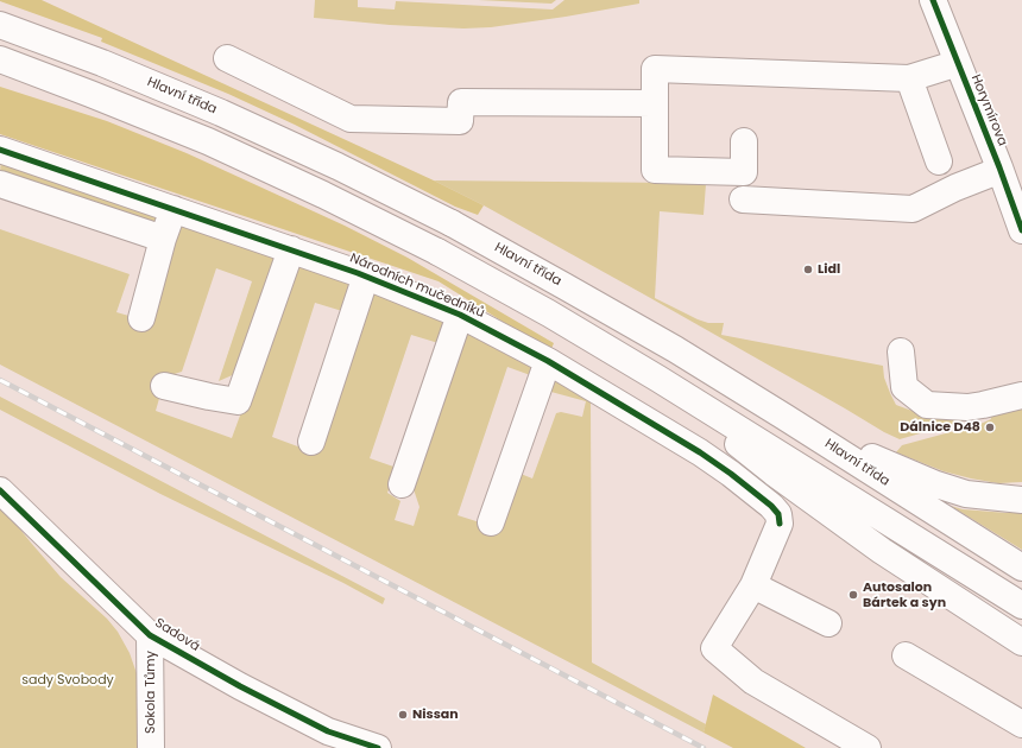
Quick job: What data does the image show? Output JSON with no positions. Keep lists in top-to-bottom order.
{
  "streets": {
    "main road": [
      "Hlavní třída",
      "Horymírova",
      "Národních mučedníků",
      "Sadová",
      "Sokola Tůmy"
    ]
  },
  "crossings": [
    ["Sadová", "Sokola Tůmy"]
  ],
  "parks": ["sady Svobody"],
  "places": [
    "Lidl",
    "Dálnice D48",
    "Autosalon Bártek a syn",
    "Nissan"
  ]
}
